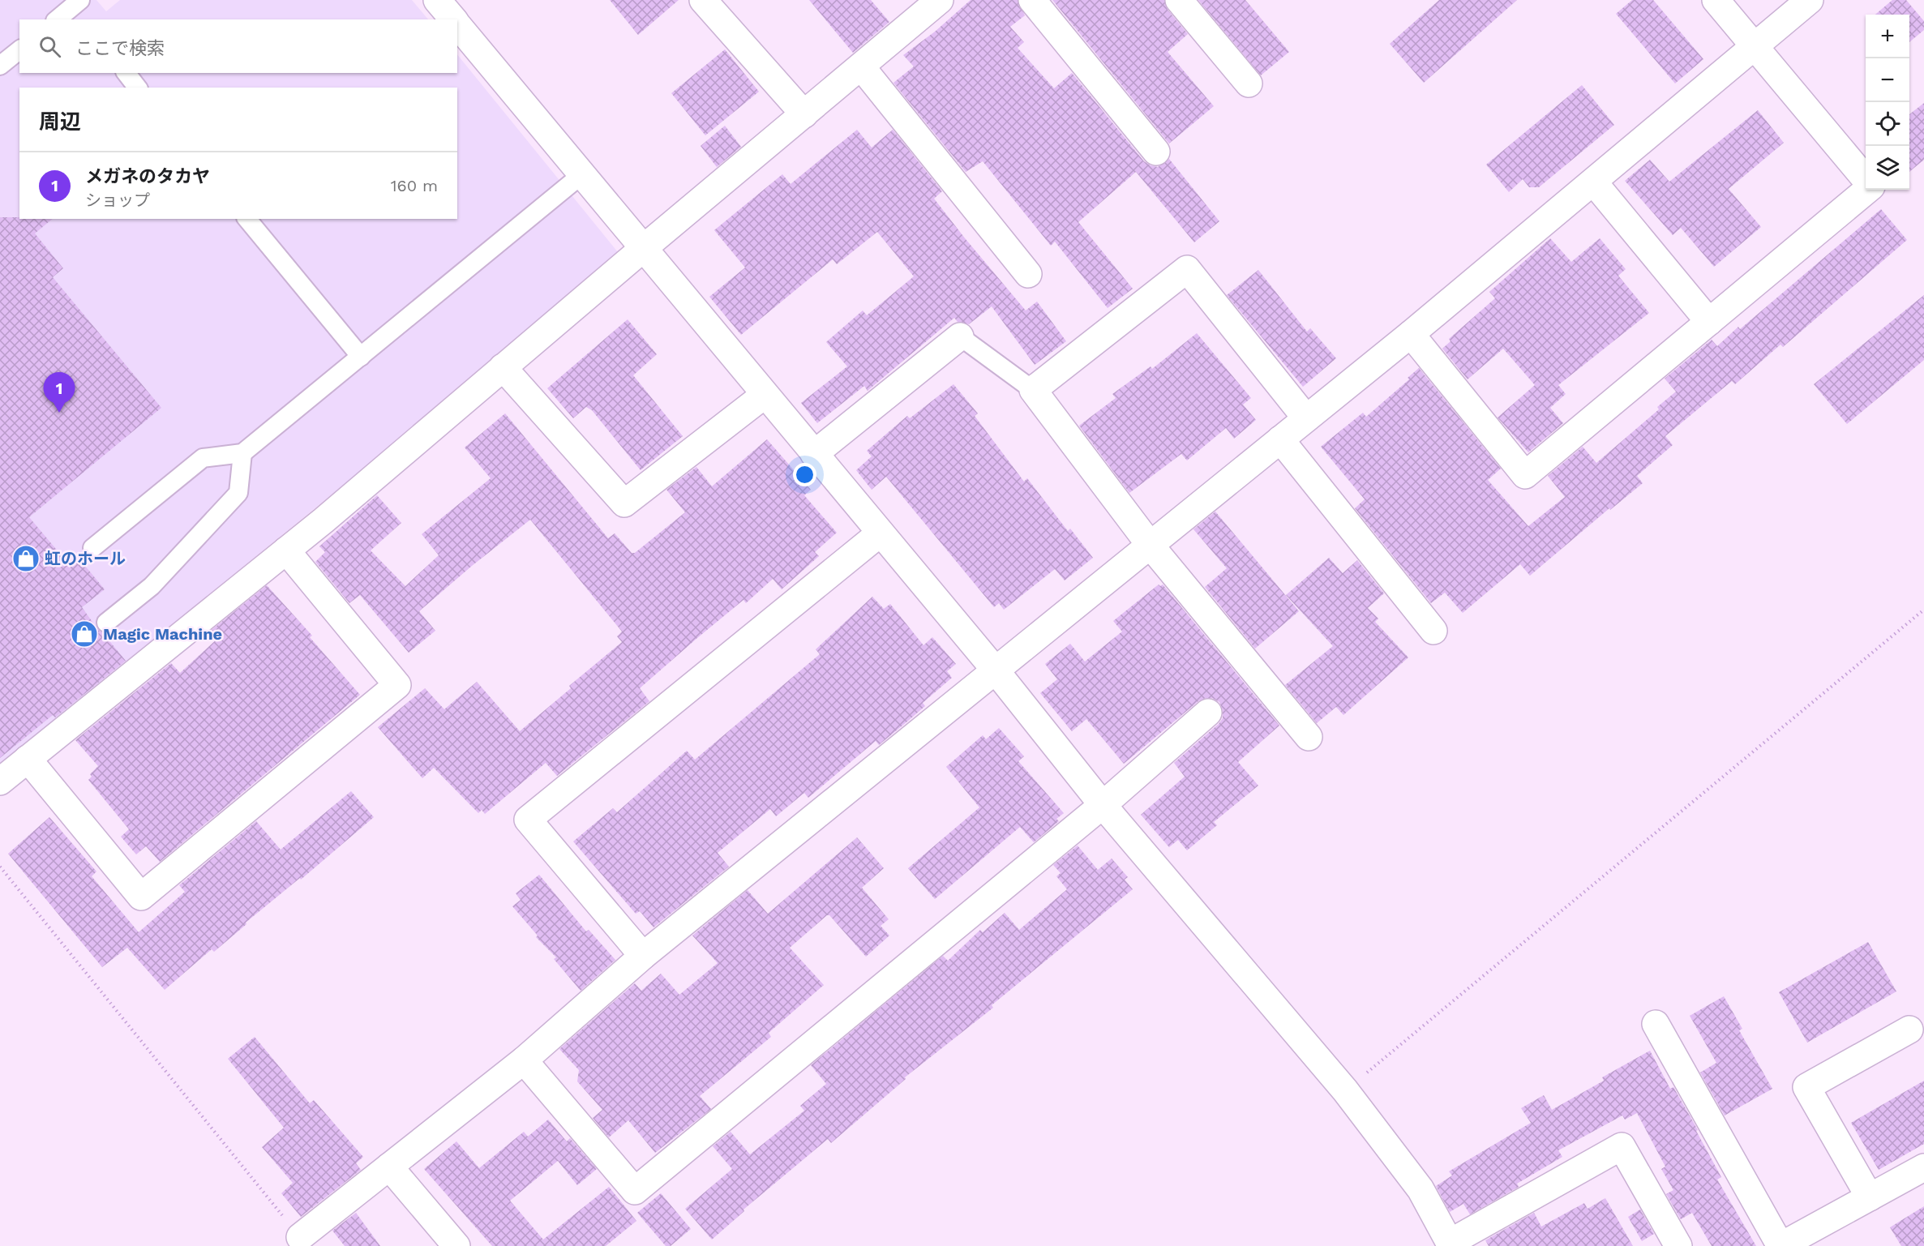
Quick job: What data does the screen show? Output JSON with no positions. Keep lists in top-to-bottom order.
{
  "places": {
    "shop": ["虹のホール", "Magic Machine"]
  },
  "page": {
    "map_buttons": ["+", "−"],
    "search": "ここで検索",
    "heading": "周辺",
    "list": [
      {
        "mark": "1",
        "name": "メガネのタカヤ",
        "note": "ショップ",
        "value": "160 m"
      }
    ],
    "pins": "1"
  }
}
